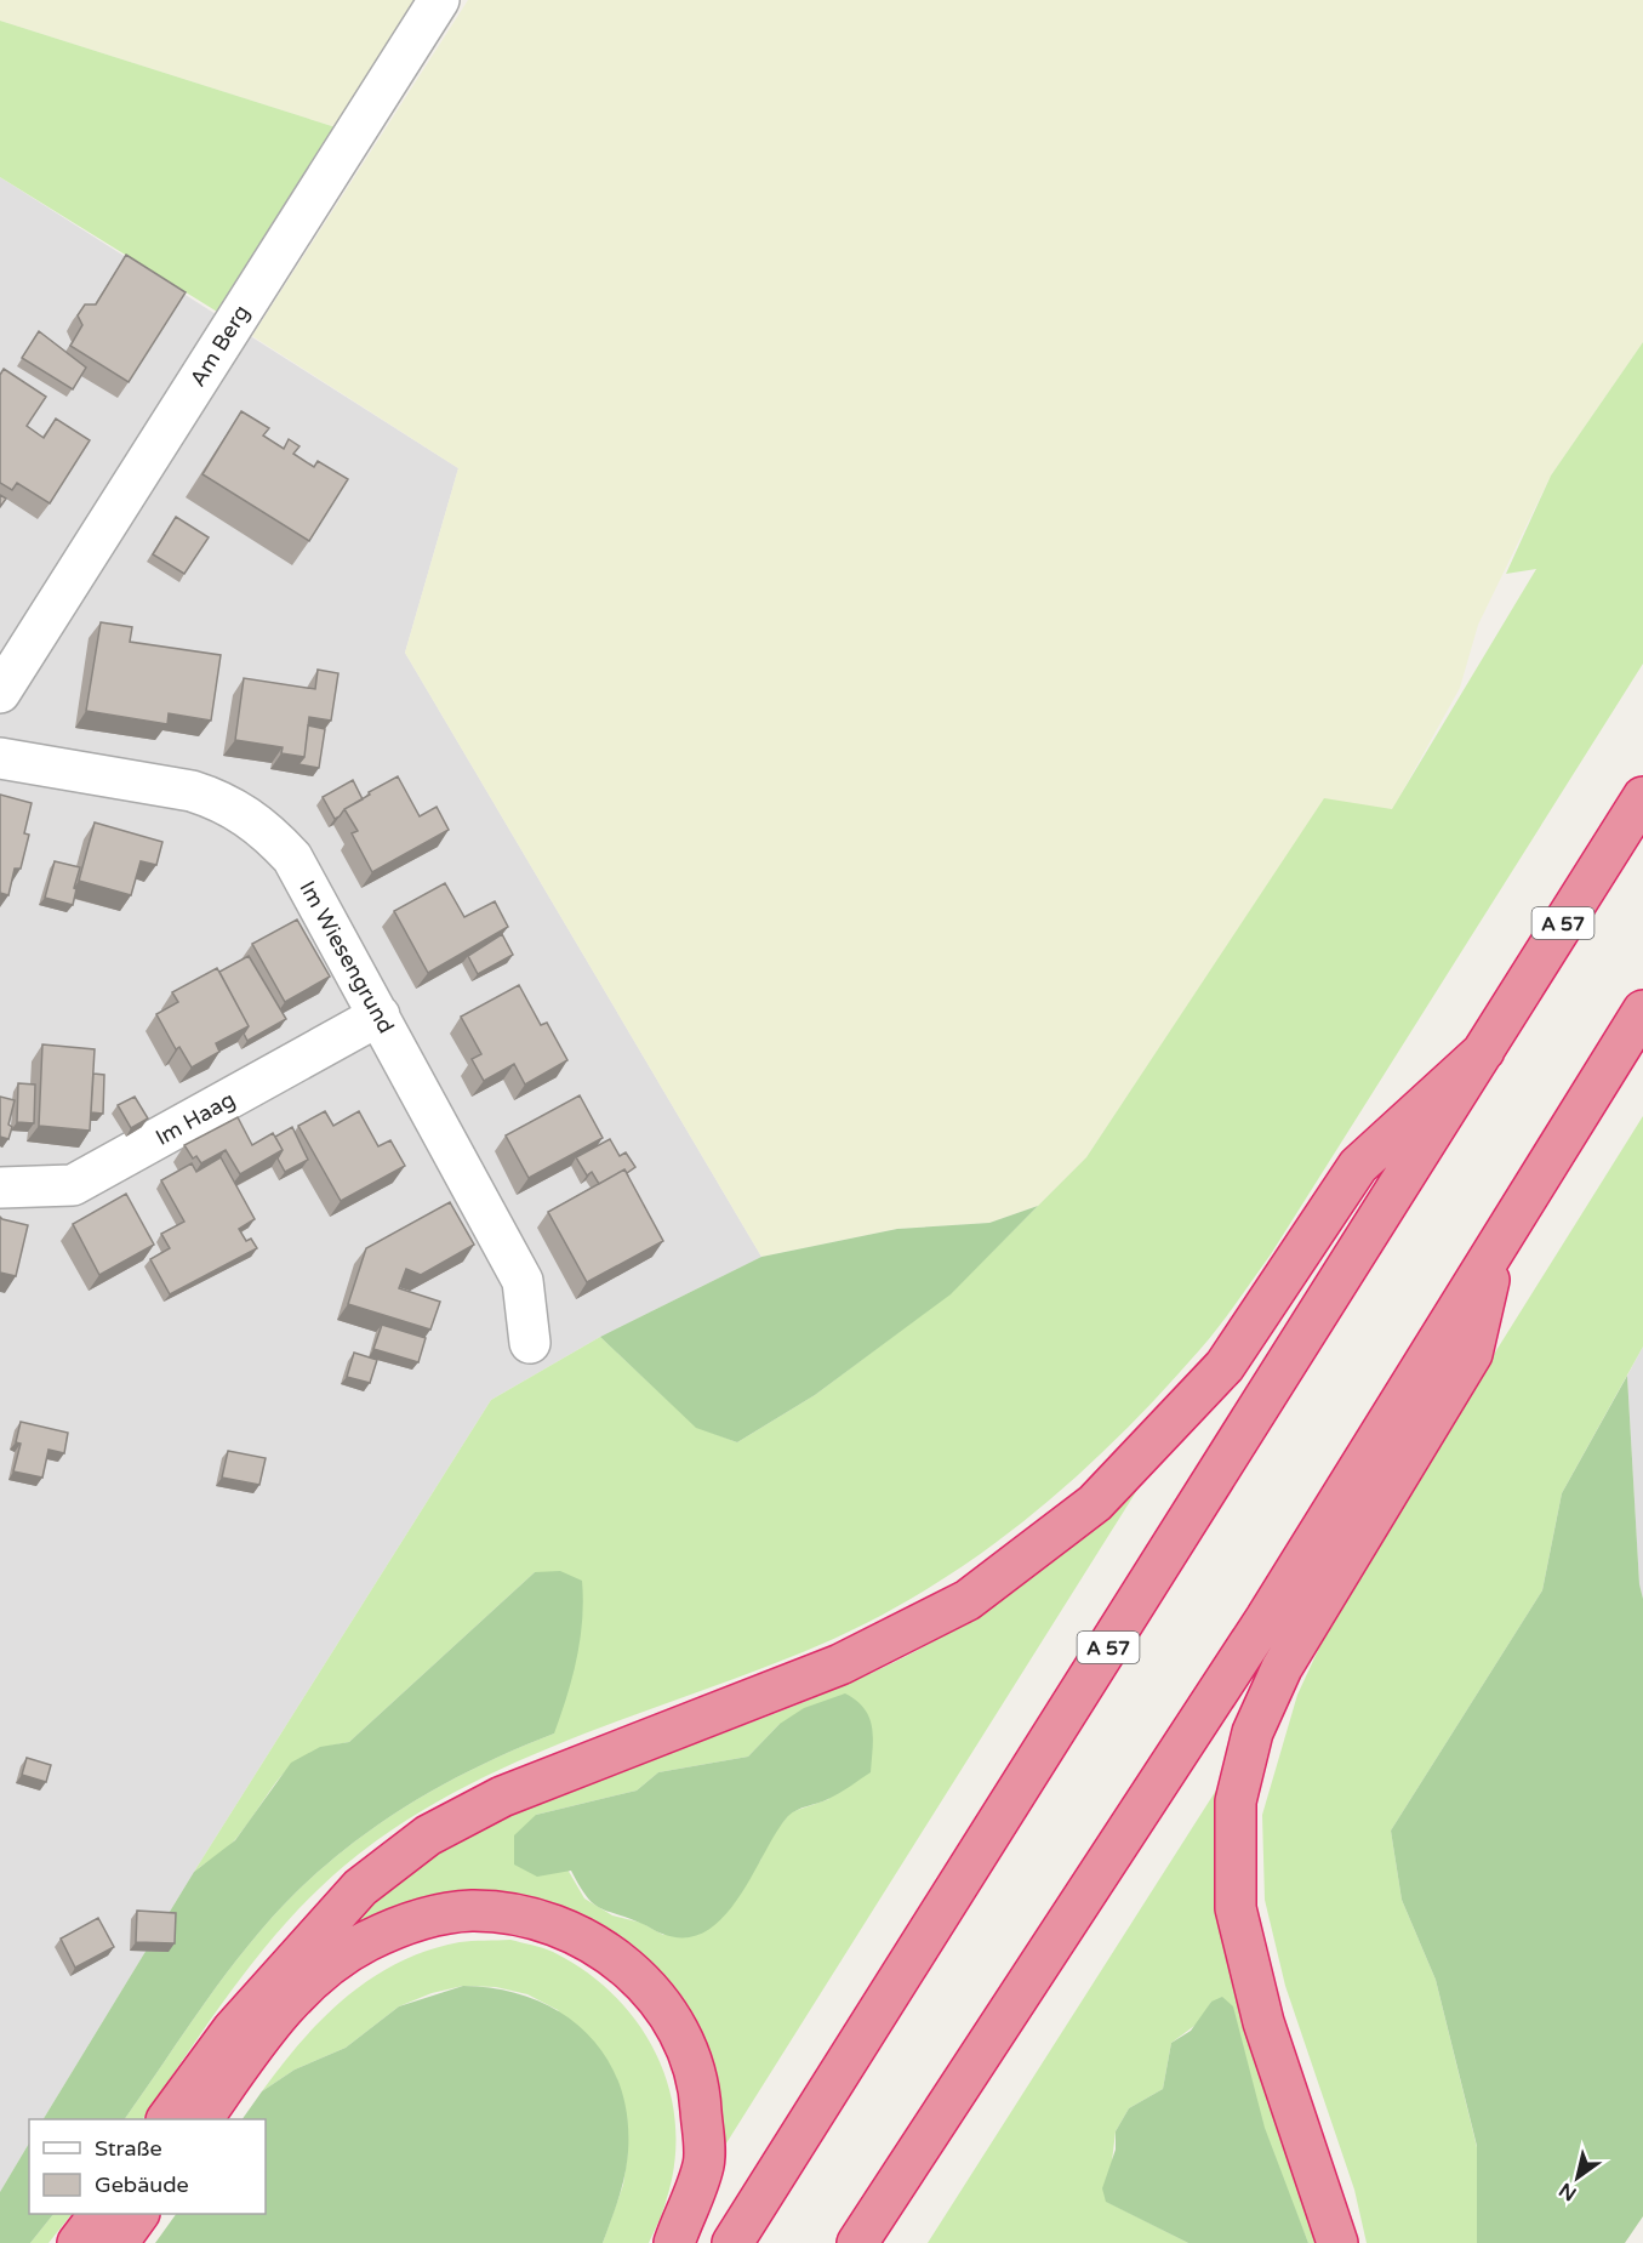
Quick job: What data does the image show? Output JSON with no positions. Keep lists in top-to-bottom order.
{
  "streets": {
    "highway": ["A 57"],
    "street": ["Am Berg", "Im Wiesengrund", "Im Haag"]
  },
  "crossings": [
    ["Im Wiesengrund", "Im Haag"]
  ],
  "legend": ["Straße", "Gebäude"],
  "north": "bottom left"
}
